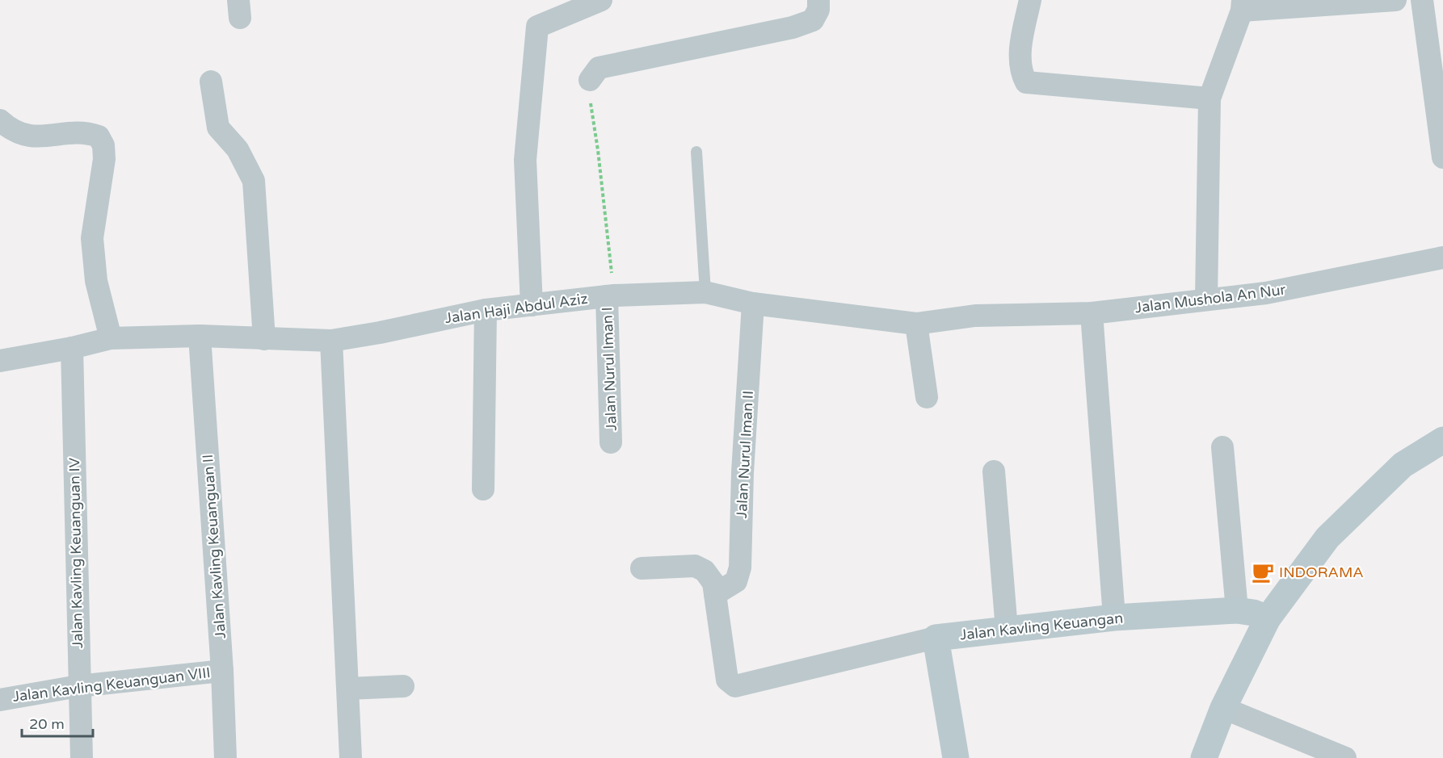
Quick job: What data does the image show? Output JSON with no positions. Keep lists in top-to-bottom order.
{
  "streets": {
    "street": [
      "Jalan Mushola An Nur",
      "Jalan Haji Abdul Aziz",
      "Jalan Nurul Iman I",
      "Jalan Nurul Iman II",
      "Jalan Kavling Keuanguan II",
      "Jalan Kavling Keuanguan IV",
      "Jalan Kavling Keuangan",
      "Jalan Kavling Keuanguan VIII"
    ]
  },
  "crossings": [
    ["Jalan Mushola An Nur", "Jalan Haji Abdul Aziz"],
    ["Jalan Haji Abdul Aziz", "Jalan Nurul Iman I"],
    ["Jalan Haji Abdul Aziz", "Jalan Nurul Iman II"],
    ["Jalan Haji Abdul Aziz", "Jalan Kavling Keuanguan II"],
    ["Jalan Haji Abdul Aziz", "Jalan Kavling Keuanguan IV"],
    ["Jalan Kavling Keuanguan II", "Jalan Kavling Keuanguan VIII"],
    ["Jalan Kavling Keuanguan IV", "Jalan Kavling Keuanguan VIII"]
  ],
  "places": {
    "cafe": ["INDORAMA"]
  },
  "scale_bar": "20 m"
}
